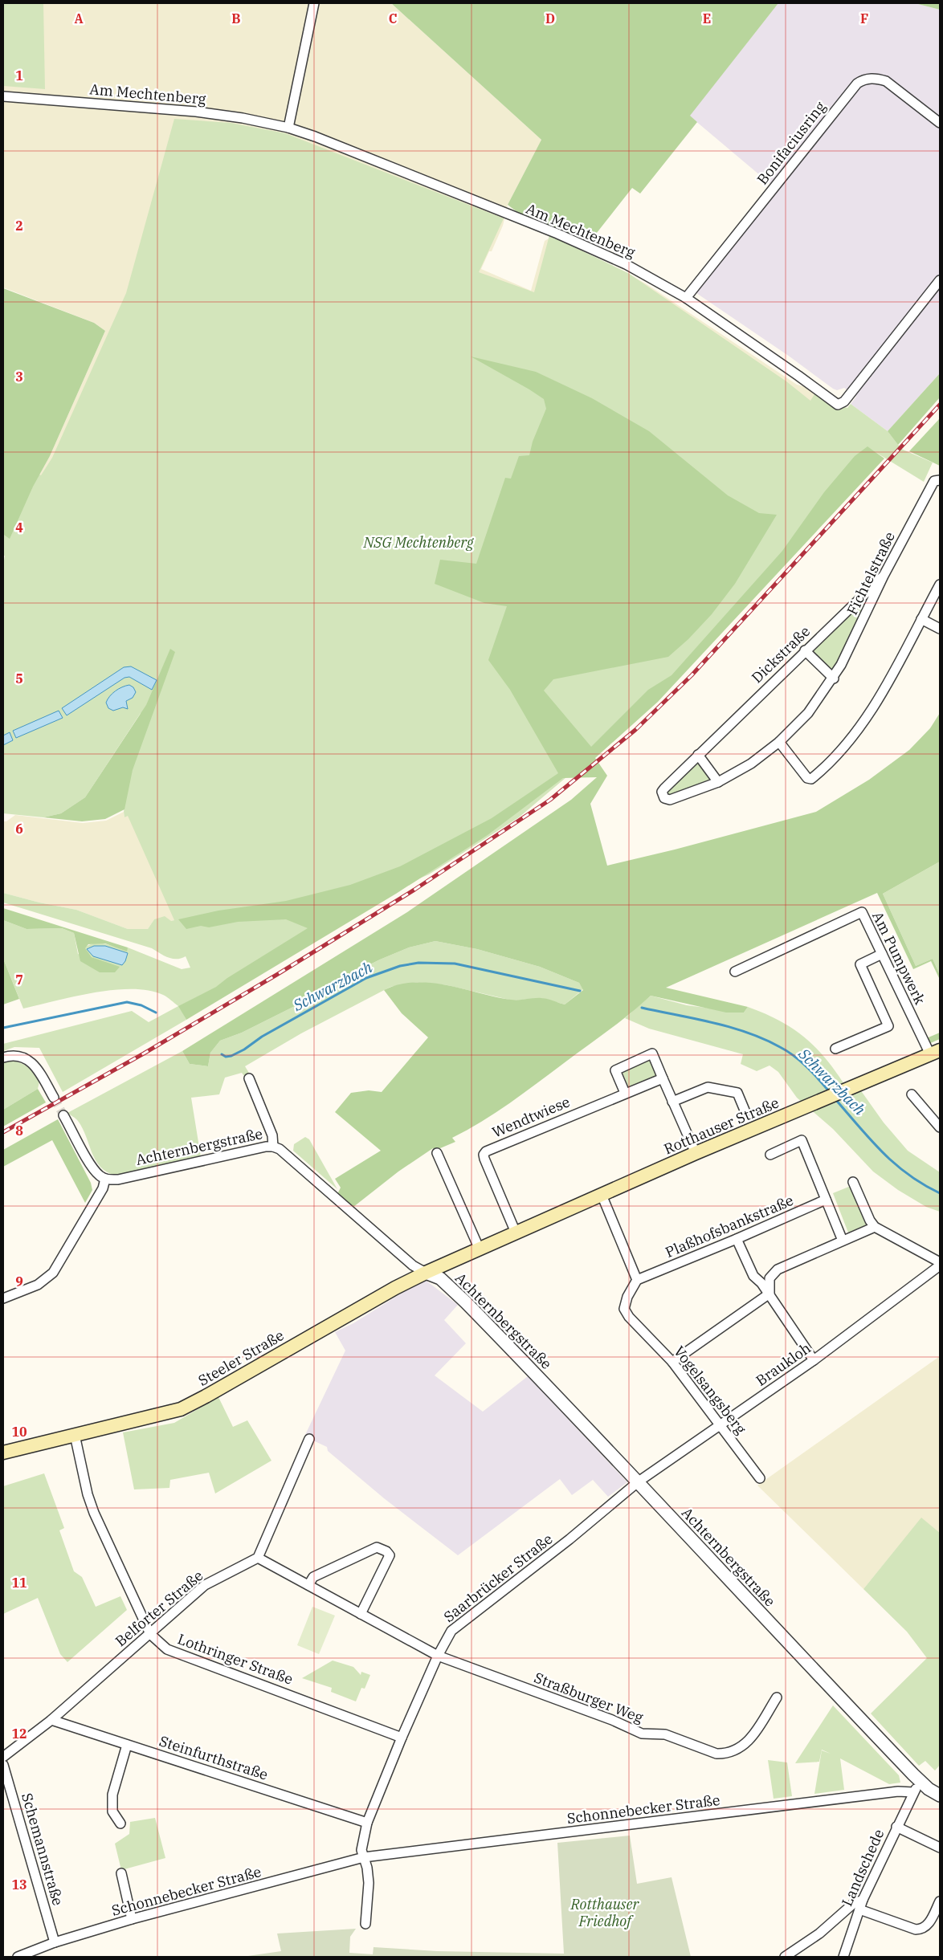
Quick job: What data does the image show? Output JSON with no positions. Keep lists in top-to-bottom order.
{
  "streets": {
    "main road": ["Rotthauser Straße", "Steeler Straße"],
    "street": [
      "Am Mechtenberg",
      "Bonifaciusring",
      "Fichtelstraße",
      "Dickstraße",
      "Am Pumpwerk",
      "Wendtwiese",
      "Achternbergstraße",
      "Plaßhofsbankstraße",
      "Braukloh",
      "Vogelsangsberg",
      "Saarbrücker Straße",
      "Belforter Straße",
      "Lothringer Straße",
      "Straßburger Weg",
      "Steinfurthstraße",
      "Schonnebecker Straße",
      "Schemannstraße",
      "Landschede"
    ]
  },
  "crossings": [
    ["Am Mechtenberg", "Bonifaciusring"],
    ["Fichtelstraße", "Dickstraße"],
    ["Am Pumpwerk", "Rotthauser Straße"],
    ["Wendtwiese", "Rotthauser Straße"],
    ["Wendtwiese", "Steeler Straße"],
    ["Rotthauser Straße", "Steeler Straße"],
    ["Achternbergstraße", "Steeler Straße"],
    ["Achternbergstraße", "Braukloh"],
    ["Achternbergstraße", "Saarbrücker Straße"],
    ["Plaßhofsbankstraße", "Vogelsangsberg"],
    ["Steeler Straße", "Lothringer Straße"],
    ["Braukloh", "Vogelsangsberg"],
    ["Braukloh", "Saarbrücker Straße"],
    ["Saarbrücker Straße", "Lothringer Straße"],
    ["Saarbrücker Straße", "Straßburger Weg"],
    ["Saarbrücker Straße", "Steinfurthstraße"],
    ["Saarbrücker Straße", "Schonnebecker Straße"],
    ["Belforter Straße", "Lothringer Straße"],
    ["Belforter Straße", "Straßburger Weg"],
    ["Belforter Straße", "Steinfurthstraße"],
    ["Schonnebecker Straße", "Schemannstraße"],
    ["Schonnebecker Straße", "Landschede"]
  ],
  "water": ["Schwarzbach"],
  "parks": ["NSG Mechtenberg", "Rotthauser Friedhof"],
  "grid": {
    "columns": [
      "A",
      "B",
      "C",
      "D",
      "E",
      "F"
    ],
    "rows": [
      "1",
      "2",
      "3",
      "4",
      "5",
      "6",
      "7",
      "8",
      "9",
      "10",
      "11",
      "12",
      "13"
    ]
  }
}
